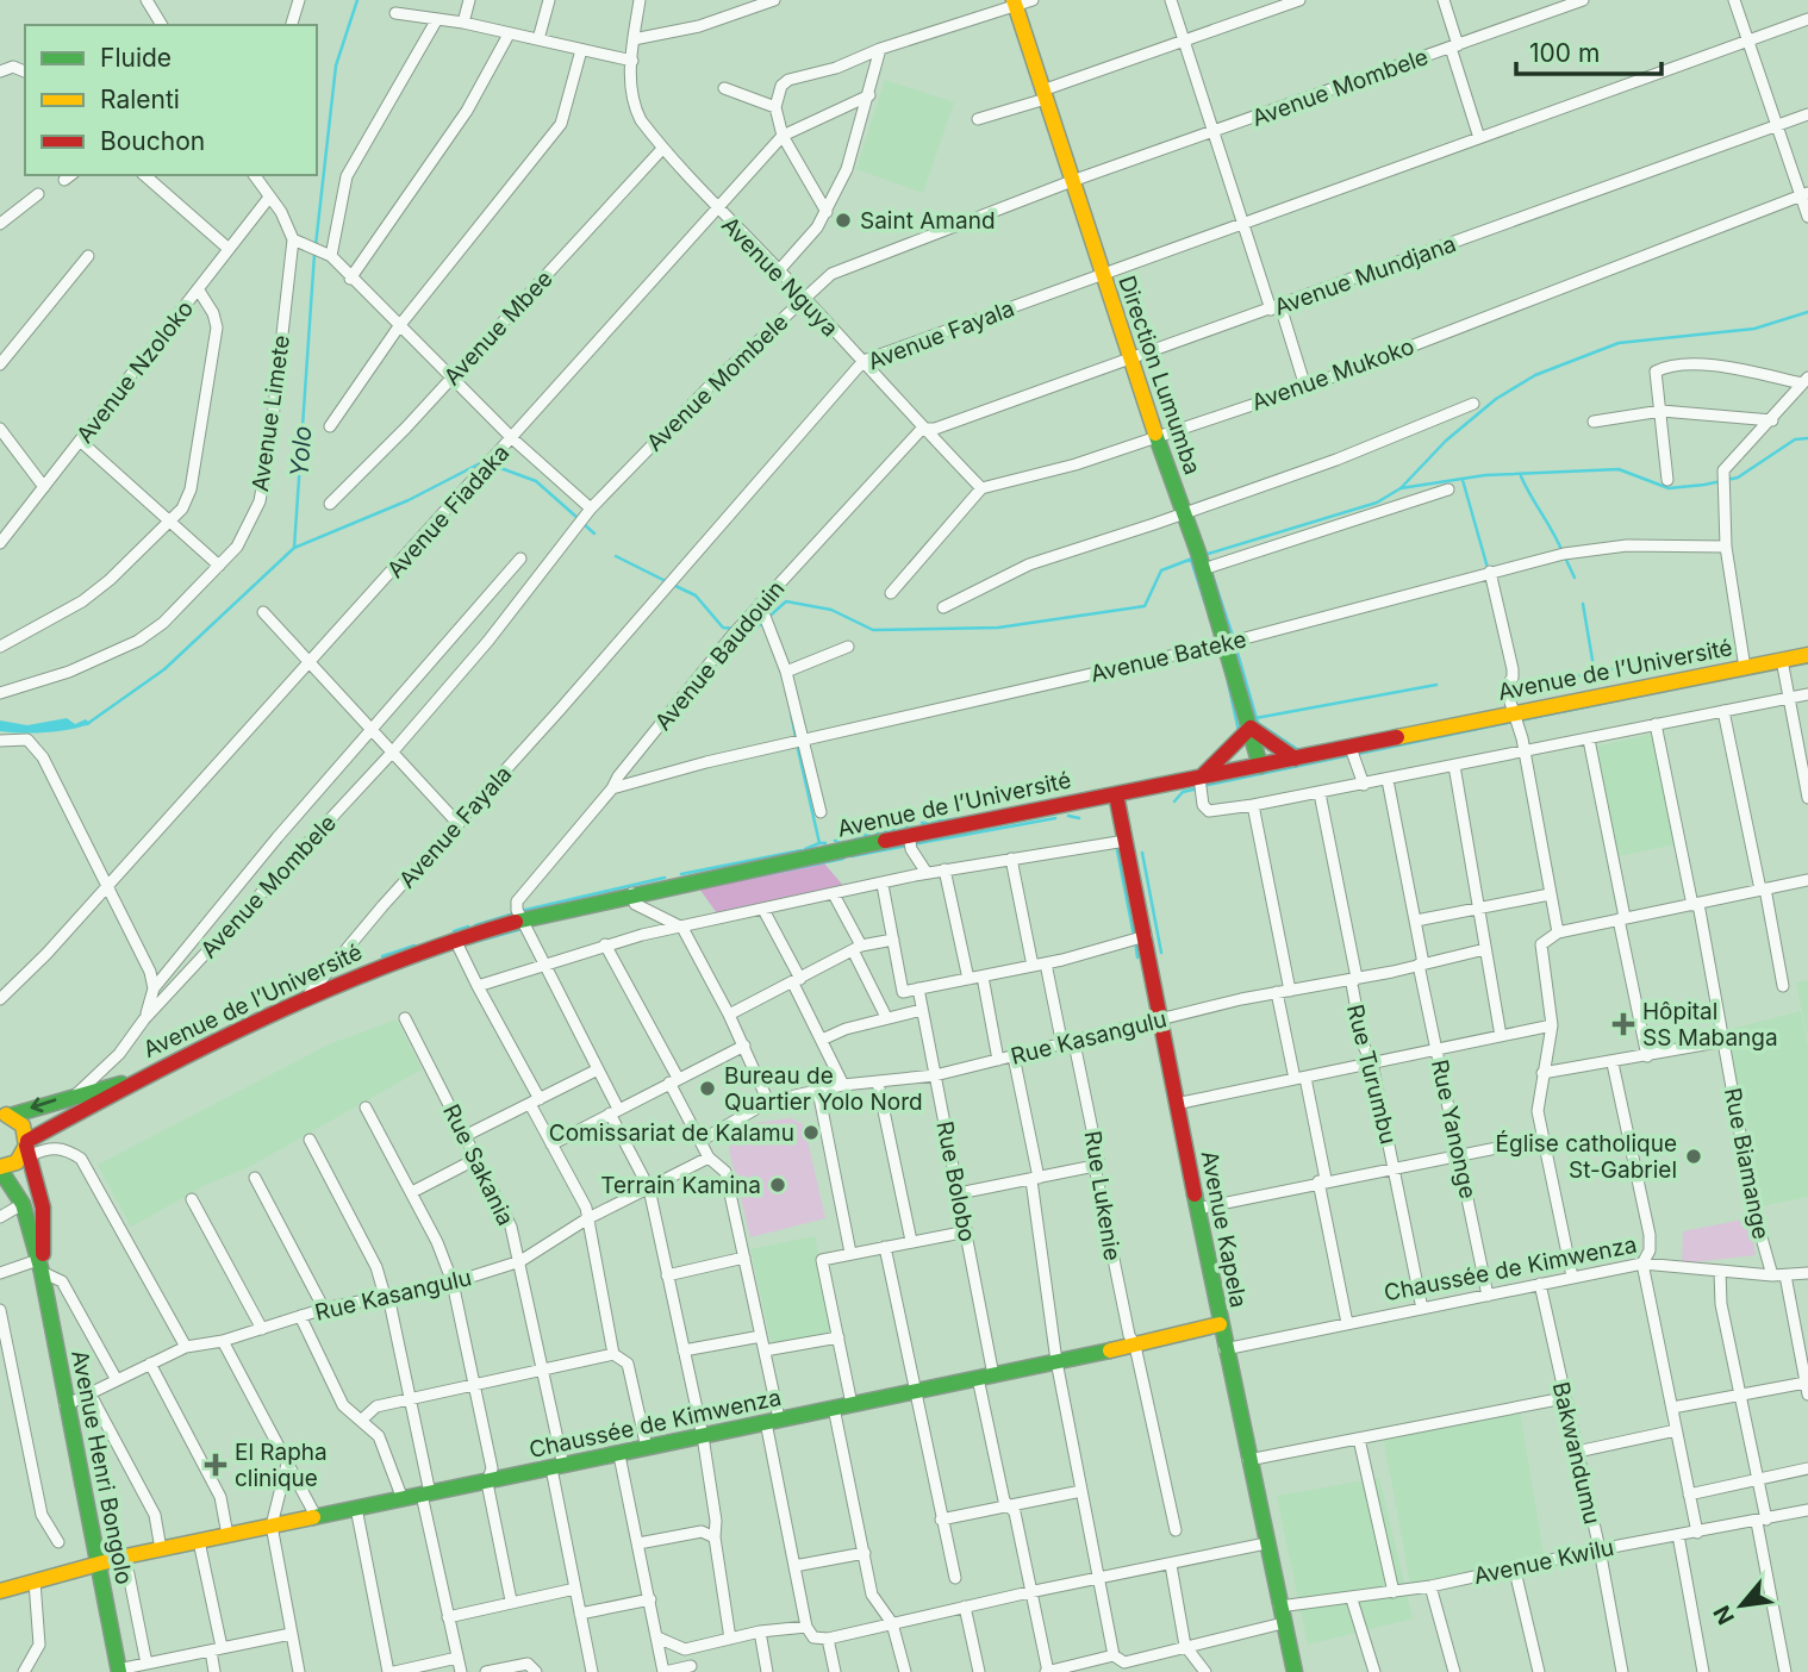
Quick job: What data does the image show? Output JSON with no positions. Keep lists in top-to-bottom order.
{
  "streets": {
    "street": [
      "Avenue Mombele",
      "Avenue Mundjana",
      "Avenue Nguya",
      "Avenue Mbee",
      "Avenue Fayala",
      "Avenue Nzoloko",
      "Avenue Mukoko",
      "Direction Lumumba",
      "Avenue Limete",
      "Avenue Fiadaka",
      "Avenue Baudouin",
      "Avenue Bateke",
      "Avenue de l’Université",
      "Rue Kasangulu",
      "Rue Turumbu",
      "Rue Yanonge",
      "Rue Biamange",
      "Rue Sakania",
      "Rue Bolobo",
      "Rue Lukenie",
      "Avenue Kapela",
      "Chaussée de Kimwenza",
      "Bakwandumu",
      "Avenue Henri Bongolo",
      "Avenue Kwilu"
    ]
  },
  "crossings": [
    ["Avenue Mombele", "Avenue Nguya"],
    ["Avenue Mombele", "Direction Lumumba"],
    ["Avenue Mombele", "Avenue de l’Université"],
    ["Avenue Mundjana", "Avenue Nguya"],
    ["Avenue Mundjana", "Direction Lumumba"],
    ["Avenue Mundjana", "Avenue Baudouin"],
    ["Avenue Nguya", "Avenue Mbee"],
    ["Avenue Nguya", "Avenue Fayala"],
    ["Avenue Nguya", "Avenue Mukoko"],
    ["Avenue Nguya", "Avenue Fiadaka"],
    ["Avenue Nguya", "Avenue Baudouin"],
    ["Avenue Fayala", "Direction Lumumba"],
    ["Avenue Fayala", "Avenue de l’Université"],
    ["Avenue Mukoko", "Direction Lumumba"],
    ["Direction Lumumba", "Avenue Bateke"],
    ["Direction Lumumba", "Avenue de l’Université"],
    ["Avenue Baudouin", "Avenue Bateke"],
    ["Avenue Baudouin", "Avenue de l’Université"],
    ["Avenue de l’Université", "Avenue Kapela"],
    ["Rue Kasangulu", "Rue Turumbu"],
    ["Rue Kasangulu", "Rue Yanonge"],
    ["Rue Kasangulu", "Rue Sakania"],
    ["Rue Kasangulu", "Rue Bolobo"],
    ["Rue Kasangulu", "Rue Lukenie"],
    ["Rue Kasangulu", "Avenue Kapela"],
    ["Rue Kasangulu", "Avenue Henri Bongolo"],
    ["Rue Turumbu", "Chaussée de Kimwenza"],
    ["Rue Yanonge", "Chaussée de Kimwenza"],
    ["Rue Biamange", "Chaussée de Kimwenza"],
    ["Rue Sakania", "Chaussée de Kimwenza"],
    ["Rue Bolobo", "Chaussée de Kimwenza"],
    ["Rue Lukenie", "Chaussée de Kimwenza"],
    ["Avenue Kapela", "Chaussée de Kimwenza"],
    ["Avenue Kapela", "Avenue Kwilu"],
    ["Chaussée de Kimwenza", "Bakwandumu"],
    ["Chaussée de Kimwenza", "Avenue Henri Bongolo"],
    ["Bakwandumu", "Avenue Kwilu"]
  ],
  "water": ["Yolo"],
  "places": {
    "other": [
      "Saint Amand",
      "Bureau de Quartier Yolo Nord",
      "Comissariat de Kalamu",
      "Église catholique St-Gabriel",
      "Terrain Kamina"
    ],
    "health": ["Hôpital SS Mabanga", "El Rapha clinique"]
  },
  "legend": ["Fluide", "Ralenti", "Bouchon"],
  "scale_bar": "100 m",
  "north": "bottom left"
}
